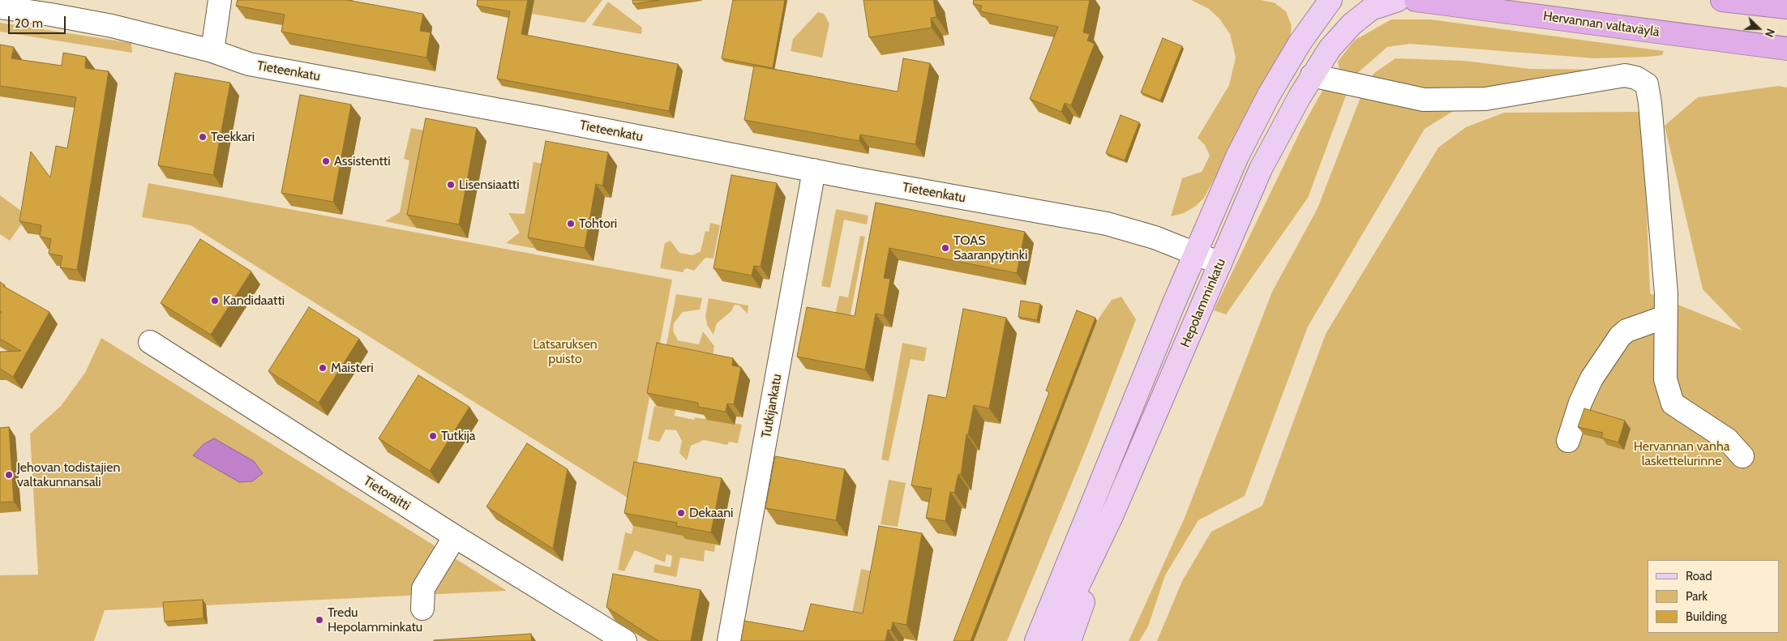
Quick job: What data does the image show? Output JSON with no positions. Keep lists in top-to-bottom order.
{
  "streets": {
    "highway": ["Hervannan valtaväylä"],
    "main road": ["Hepolamminkatu"],
    "street": ["Tieteenkatu", "Tutkijankatu", "Tietoraitti"]
  },
  "crossings": [
    ["Tieteenkatu", "Hepolamminkatu"],
    ["Tieteenkatu", "Tutkijankatu"]
  ],
  "parks": ["Latsaruksen puisto", "Hervannan vanha laskettelurinne"],
  "places": [
    "Teekkari",
    "Assistentti",
    "Lisensiaatti",
    "Tohtori",
    "TOAS Saaranpytinki",
    "Kandidaatti",
    "Maisteri",
    "Tutkija",
    "Jehovan todistajien valtakunnansali",
    "Dekaani",
    "Tredu Hepolamminkatu"
  ],
  "legend": ["Road", "Park", "Building"],
  "scale_bar": "20 m",
  "north": "right"
}
